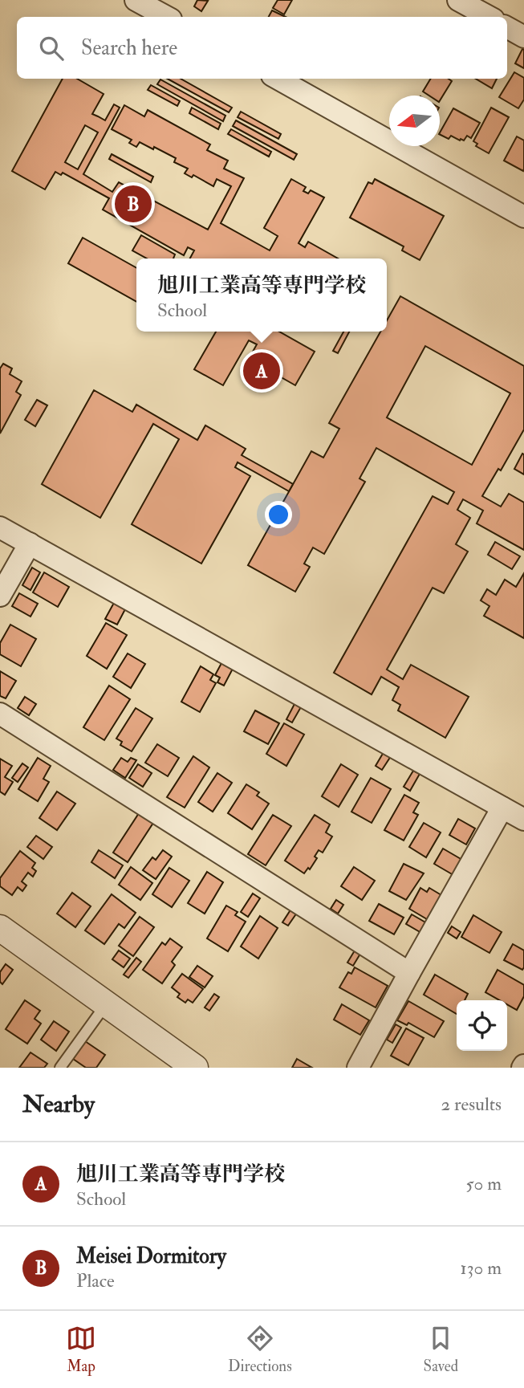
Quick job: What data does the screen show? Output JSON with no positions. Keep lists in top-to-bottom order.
{
  "north": "left",
  "page": {
    "search": "Search here",
    "pins": ["B", "A"],
    "popup": ["旭川工業高等専門学校", "School"],
    "heading": ["Nearby", "2 results"],
    "list": [
      {
        "mark": "A",
        "name": "旭川工業高等専門学校",
        "note": "School",
        "value": "50 m"
      },
      {
        "mark": "B",
        "name": "Meisei Dormitory",
        "note": "Place",
        "value": "130 m"
      }
    ],
    "nav": ["Map", "Directions", "Saved"]
  }
}
